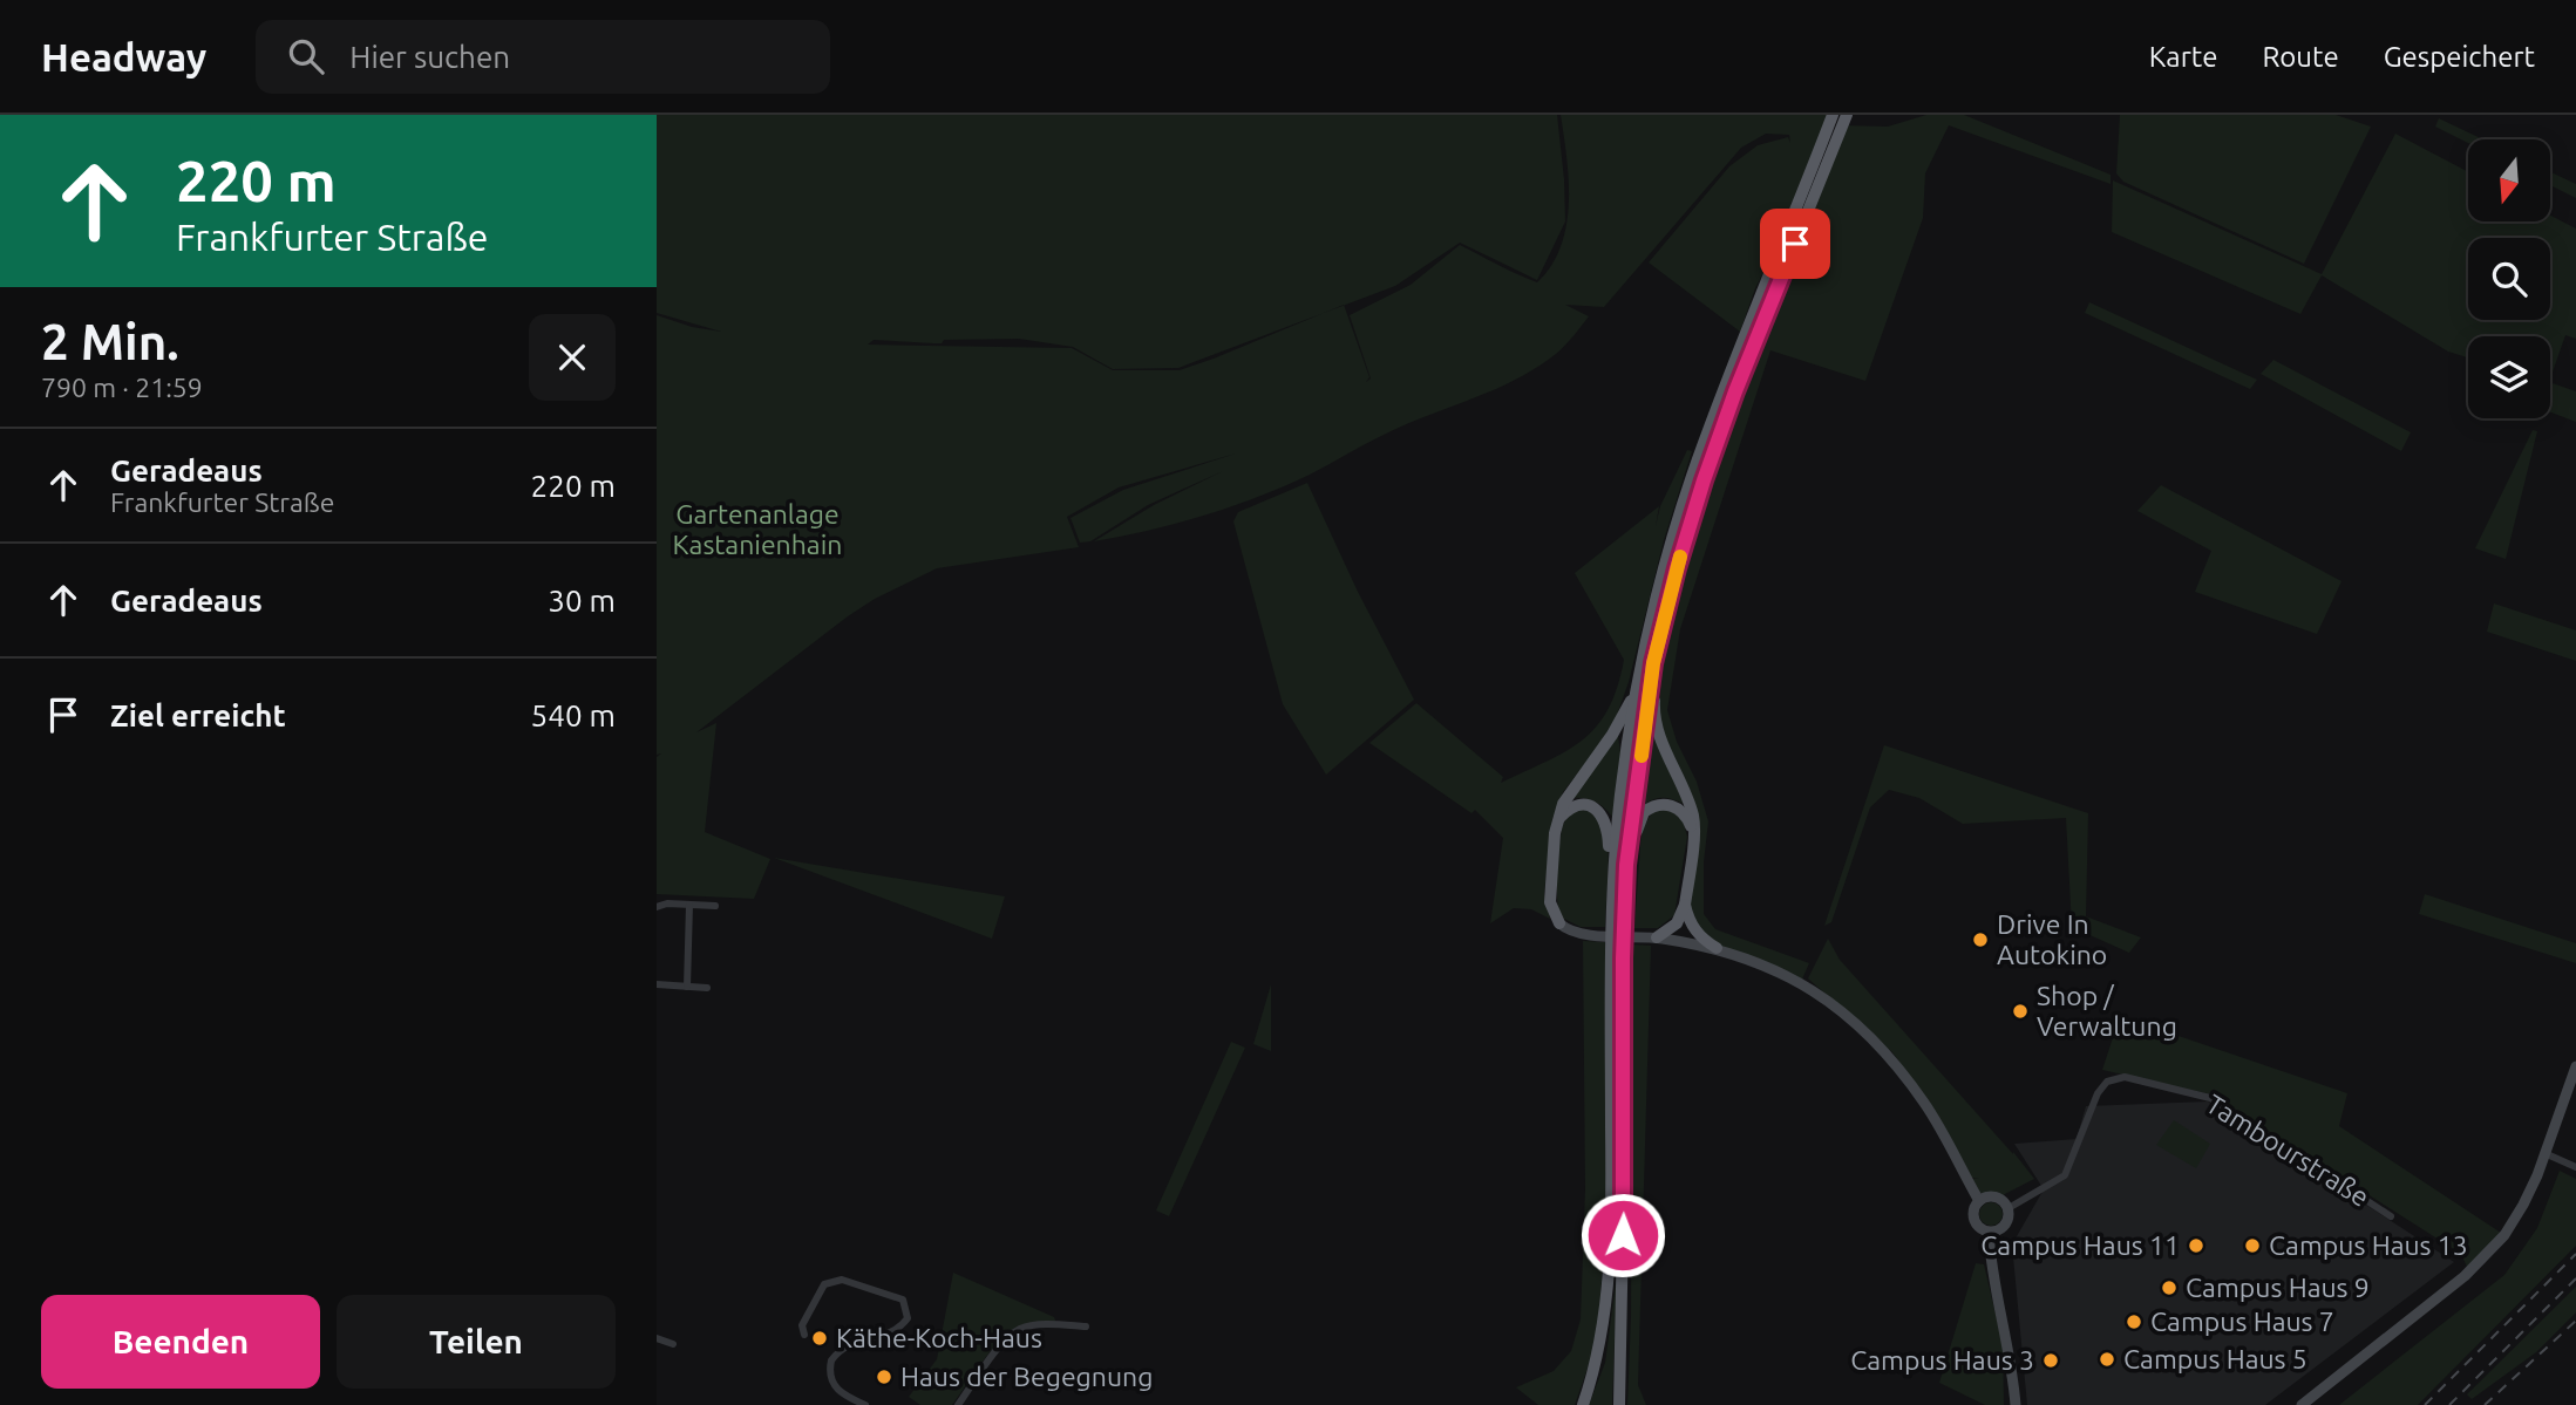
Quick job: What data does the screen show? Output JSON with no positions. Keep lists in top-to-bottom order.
{
  "streets": {
    "street": ["Tambourstraße"]
  },
  "parks": ["Gartenanlage Kastanienhain"],
  "places": [
    "Drive In Autokino",
    "Shop / Verwaltung",
    "Campus Haus 11",
    "Campus Haus 13",
    "Campus Haus 9",
    "Campus Haus 7",
    "Käthe-Koch-Haus",
    "Campus Haus 5",
    "Campus Haus 3",
    "Haus der Begegnung"
  ],
  "north": "bottom",
  "page": {
    "header": "Headway",
    "search": "Hier suchen",
    "nav": ["Karte", "Route", "Gespeichert"],
    "turn": ["220 m", "Frankfurter Straße"],
    "heading": ["2 Min.", "790 m · 21:59"],
    "list": [
      {
        "name": "Geradeaus",
        "note": "Frankfurter Straße",
        "value": "220 m"
      },
      {
        "name": "Geradeaus",
        "value": "30 m"
      },
      {
        "name": "Ziel erreicht",
        "value": "540 m"
      }
    ],
    "buttons": ["Beenden", "Teilen"]
  }
}
